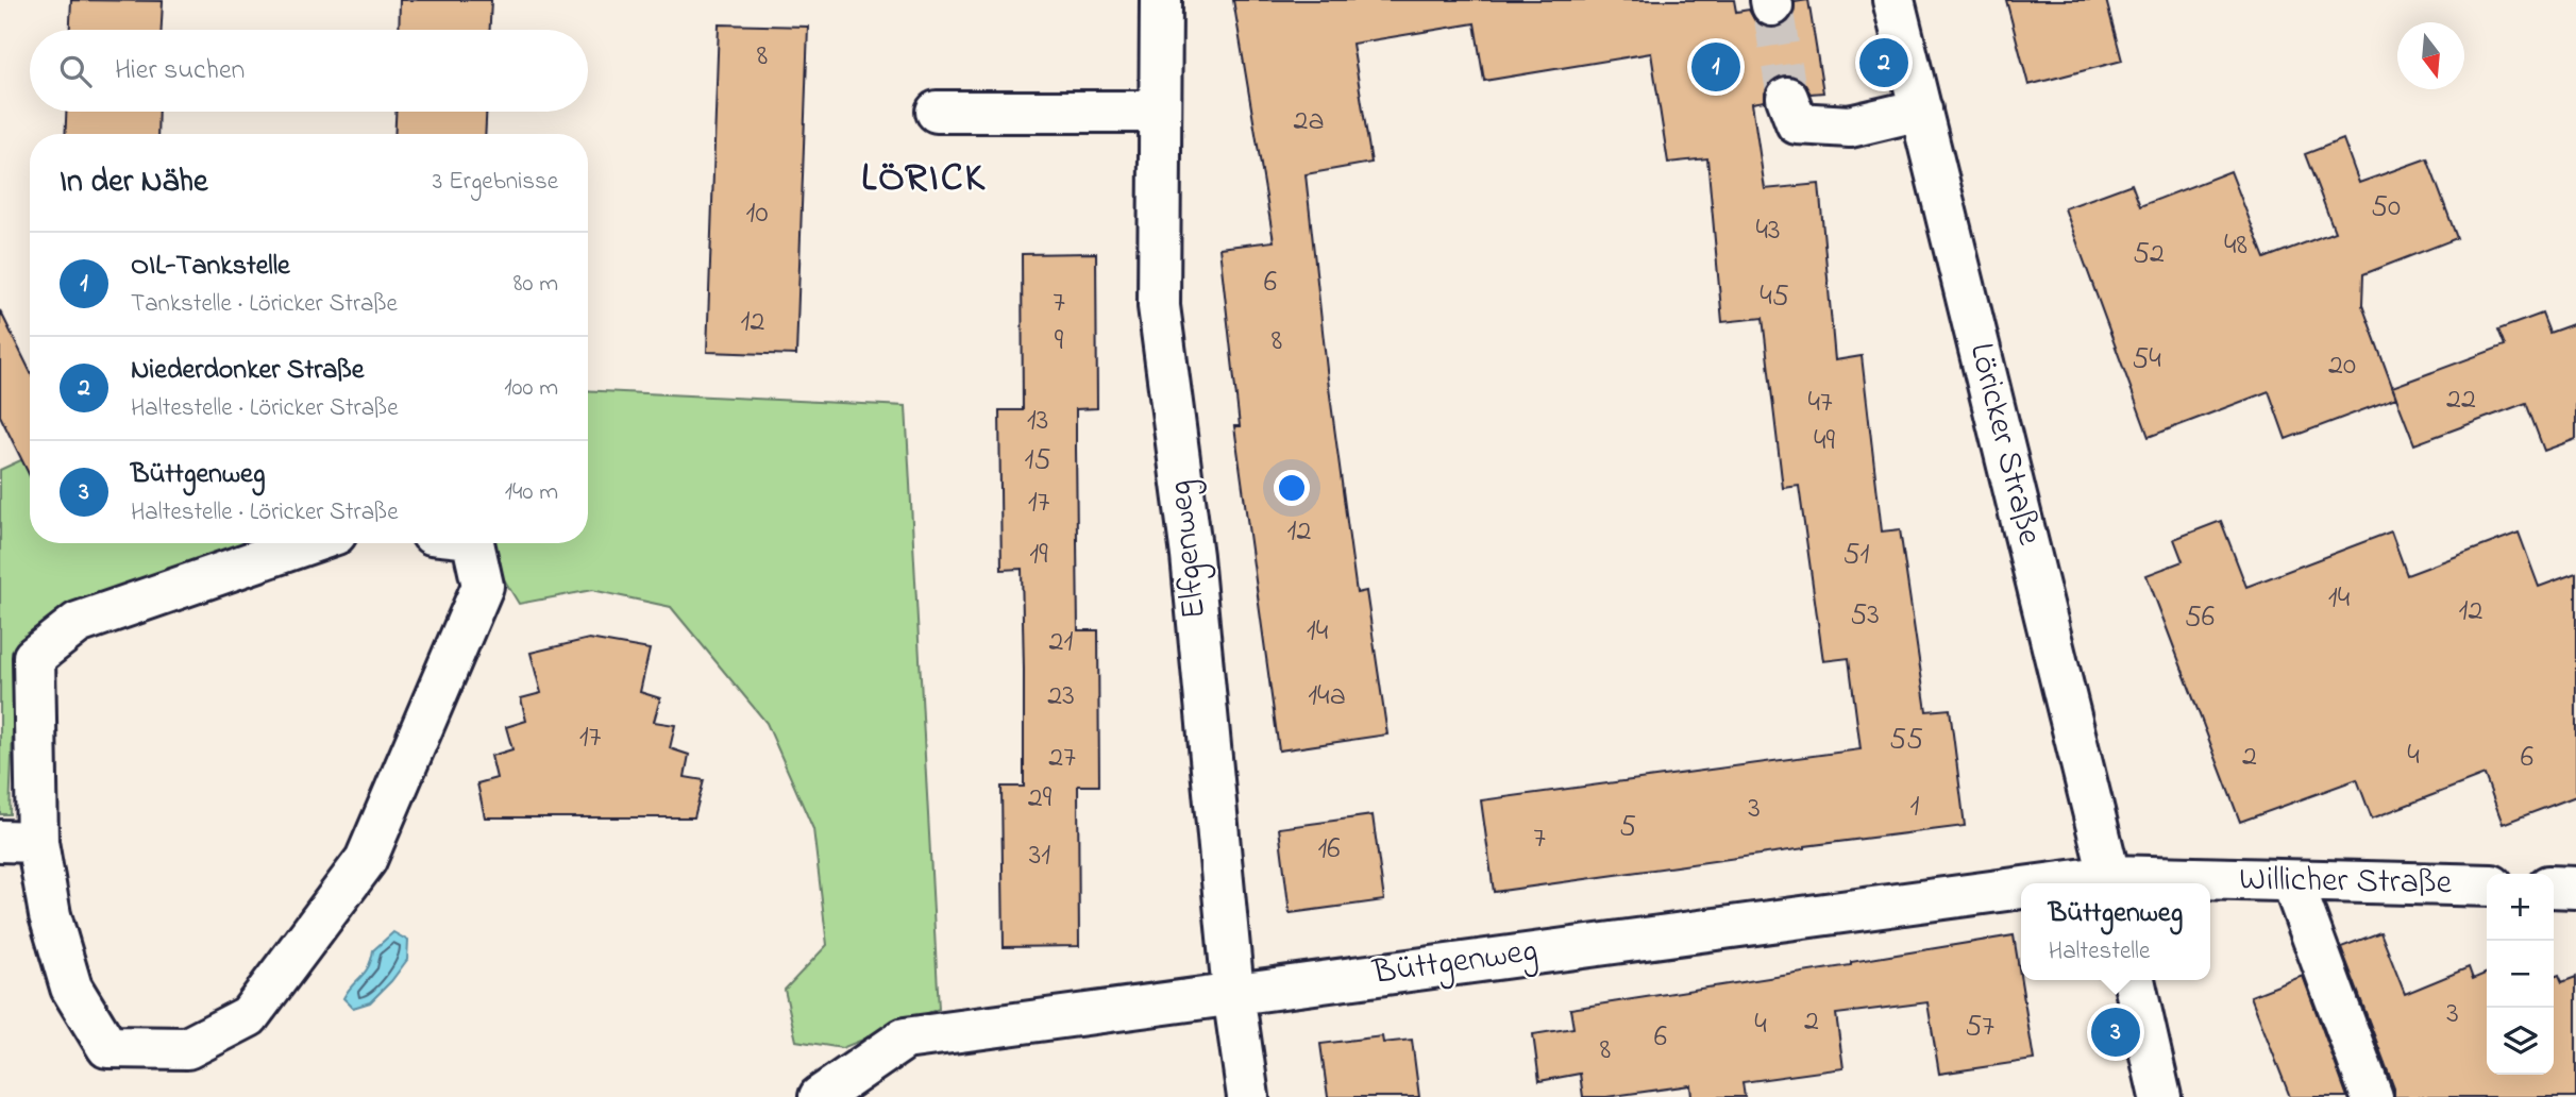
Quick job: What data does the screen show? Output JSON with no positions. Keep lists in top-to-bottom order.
{
  "streets": {
    "street": [
      "Löricker Straße",
      "Elfgenweg",
      "Willicher Straße",
      "Büttgenweg"
    ]
  },
  "crossings": [
    ["Löricker Straße", "Willicher Straße"],
    ["Elfgenweg", "Büttgenweg"]
  ],
  "districts": ["LÖRICK"],
  "house_numbers": [
    "8",
    "2a",
    "50",
    "10",
    "43",
    "48",
    "52",
    "6",
    "45",
    "7",
    "12",
    "9",
    "8",
    "54",
    "20",
    "22",
    "47",
    "13",
    "49",
    "15",
    "17",
    "12",
    "19",
    "51",
    "14",
    "12",
    "53",
    "56",
    "14",
    "21",
    "23",
    "14a",
    "17",
    "55",
    "4",
    "2",
    "27",
    "6",
    "29",
    "1",
    "3",
    "5",
    "7",
    "16",
    "31",
    "3",
    "2",
    "4",
    "57",
    "6",
    "8"
  ],
  "north": "bottom",
  "page": {
    "search": "Hier suchen",
    "pins": ["2", "1", "3"],
    "heading": ["In der Nähe", "3 Ergebnisse"],
    "list": [
      {
        "mark": "1",
        "name": "OIL-Tankstelle",
        "note": "Tankstelle · Löricker Straße",
        "value": "80 m"
      },
      {
        "mark": "2",
        "name": "Niederdonker Straße",
        "note": "Haltestelle · Löricker Straße",
        "value": "100 m"
      },
      {
        "mark": "3",
        "name": "Büttgenweg",
        "note": "Haltestelle · Löricker Straße",
        "value": "140 m"
      }
    ],
    "map_buttons": ["+", "−"],
    "popup": ["Büttgenweg", "Haltestelle"]
  }
}
